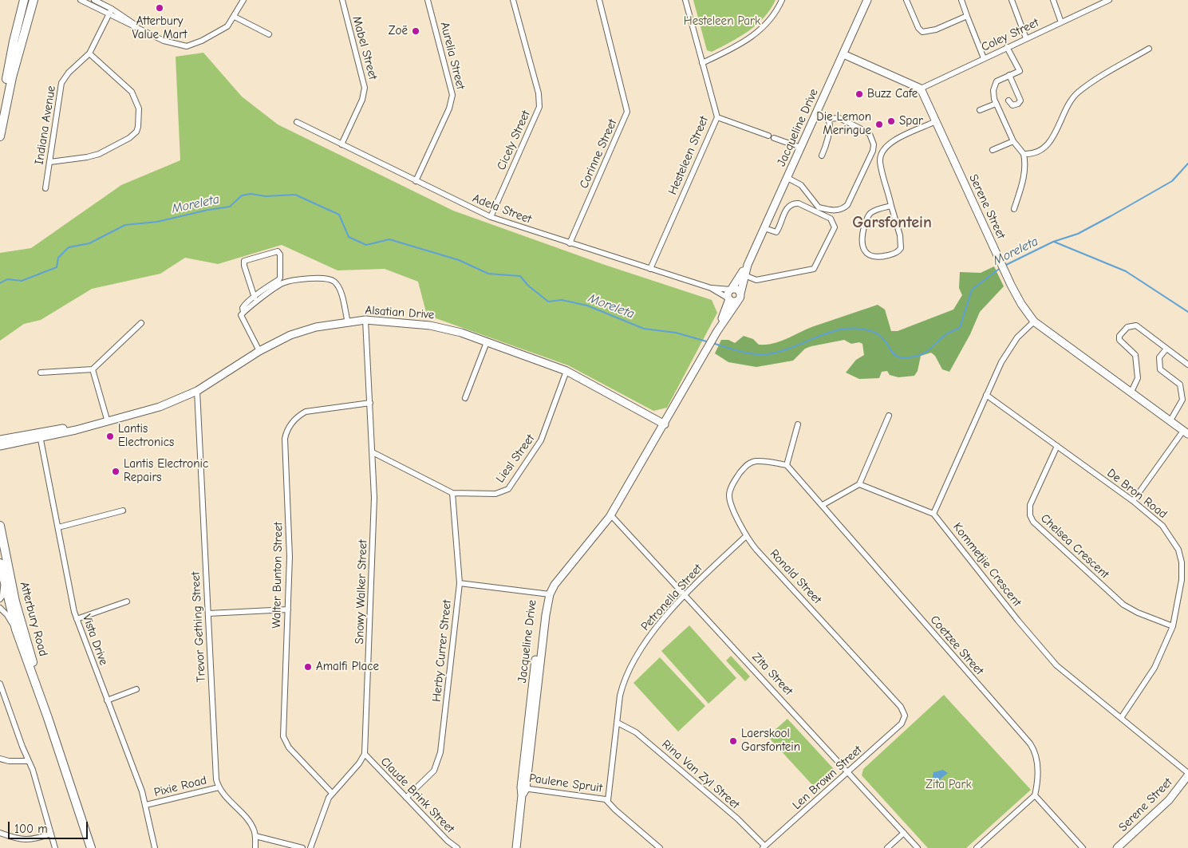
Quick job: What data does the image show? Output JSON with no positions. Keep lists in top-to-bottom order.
{
  "streets": {
    "main road": ["Atterbury Road"],
    "street": [
      "Coley Street",
      "Mabel Street",
      "Aurelia Street",
      "Indiana Avenue",
      "Jacqueline Drive",
      "Cicely Street",
      "Corinne Street",
      "Hesteleen Street",
      "Serene Street",
      "Adela Street",
      "Alsatian Drive",
      "Liesl Street",
      "De Bron Road",
      "Chelsea Crescent",
      "Kommetjie Crescent",
      "Walter Bunton Street",
      "Ronald Street",
      "Snowy Walker Street",
      "Petronella Street",
      "Trevor Gething Street",
      "Vista Drive",
      "Coetzee Street",
      "Herby Currer Street",
      "Zita Street",
      "Rina Van Zyl Street",
      "Len Brown Street",
      "Paulene Spruit",
      "Pixie Road",
      "Claude Brink Street"
    ]
  },
  "crossings": [
    ["Coley Street", "Serene Street"],
    ["Mabel Street", "Adela Street"],
    ["Aurelia Street", "Adela Street"],
    ["Jacqueline Drive", "Adela Street"],
    ["Jacqueline Drive", "Alsatian Drive"],
    ["Jacqueline Drive", "Zita Street"],
    ["Jacqueline Drive", "Paulene Spruit"],
    ["Cicely Street", "Adela Street"],
    ["Corinne Street", "Adela Street"],
    ["Hesteleen Street", "Adela Street"],
    ["Serene Street", "Kommetjie Crescent"],
    ["Alsatian Drive", "Liesl Street"],
    ["Alsatian Drive", "Snowy Walker Street"],
    ["Alsatian Drive", "Trevor Gething Street"],
    ["Alsatian Drive", "Vista Drive"],
    ["Liesl Street", "Snowy Walker Street"],
    ["Liesl Street", "Herby Currer Street"],
    ["De Bron Road", "Chelsea Crescent"],
    ["De Bron Road", "Kommetjie Crescent"],
    ["Walter Bunton Street", "Snowy Walker Street"],
    ["Ronald Street", "Petronella Street"],
    ["Ronald Street", "Coetzee Street"],
    ["Ronald Street", "Len Brown Street"],
    ["Snowy Walker Street", "Claude Brink Street"],
    ["Petronella Street", "Zita Street"],
    ["Petronella Street", "Rina Van Zyl Street"],
    ["Petronella Street", "Paulene Spruit"],
    ["Trevor Gething Street", "Pixie Road"],
    ["Vista Drive", "Pixie Road"],
    ["Herby Currer Street", "Claude Brink Street"],
    ["Zita Street", "Len Brown Street"],
    ["Rina Van Zyl Street", "Len Brown Street"]
  ],
  "districts": ["Garsfontein"],
  "water": ["Moreleta"],
  "parks": ["Hesteleen Park", "Zita Park"],
  "places": [
    "Atterbury Value Mart",
    "Zoë",
    "Buzz Cafe",
    "Spar",
    "Die Lemon Meringue",
    "Lantis Electronics",
    "Lantis Electronic Repairs",
    "Amalfi Place",
    "Laerskool Garsfontein"
  ],
  "scale_bar": "100 m"
}
